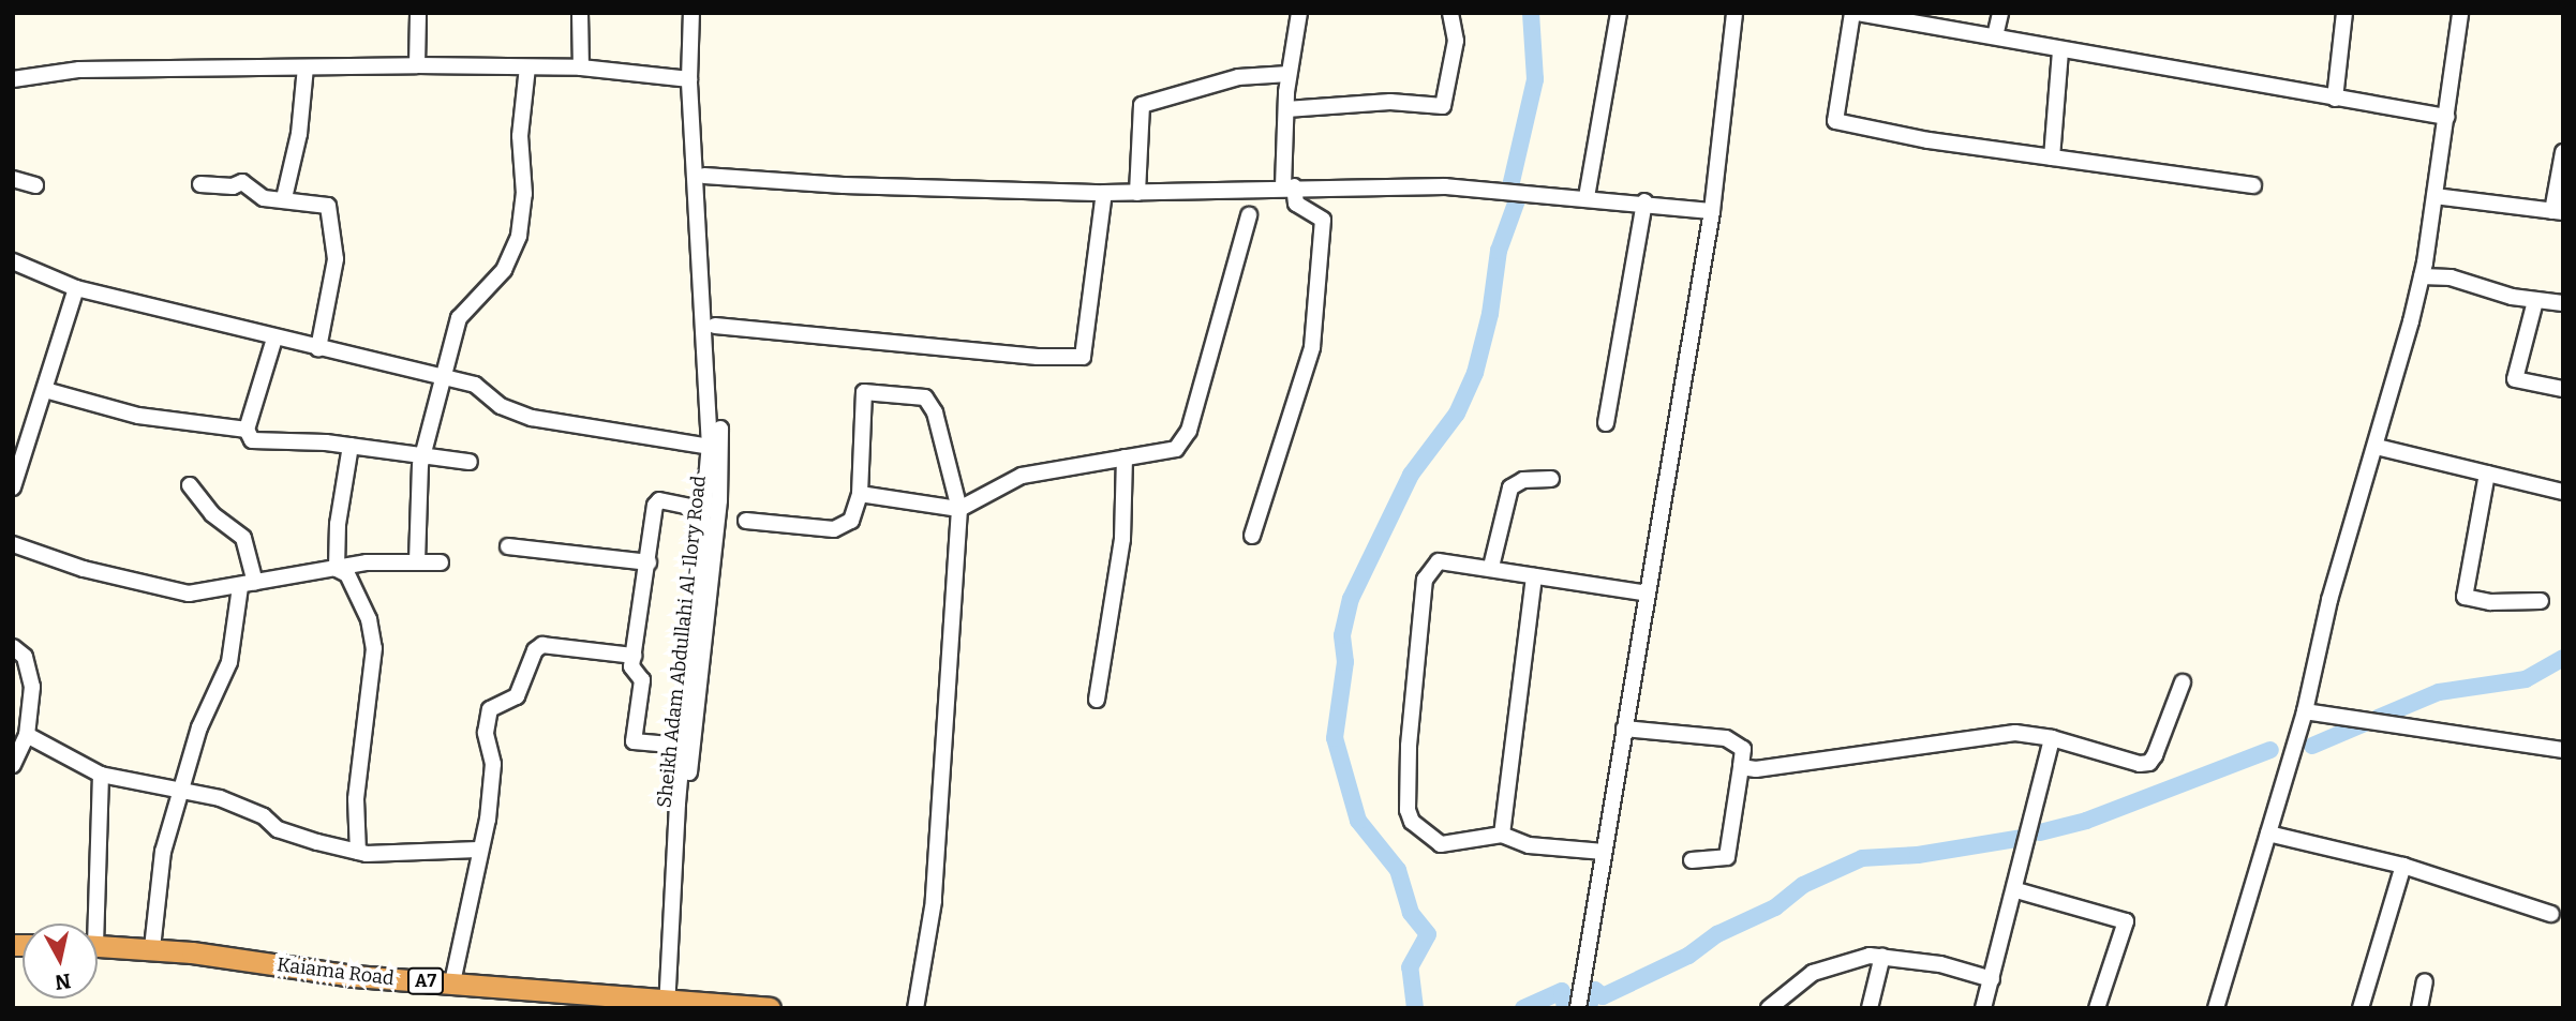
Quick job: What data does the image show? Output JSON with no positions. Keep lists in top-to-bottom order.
{
  "streets": {
    "highway": ["Kaiama Road", "A7"],
    "street": ["Sheikh Adam Abdullahi Al-Ilory Road"]
  },
  "crossings": [
    ["Sheikh Adam Abdullahi Al-Ilory Road", "Kaiama Road"]
  ],
  "north": "bottom"
}
